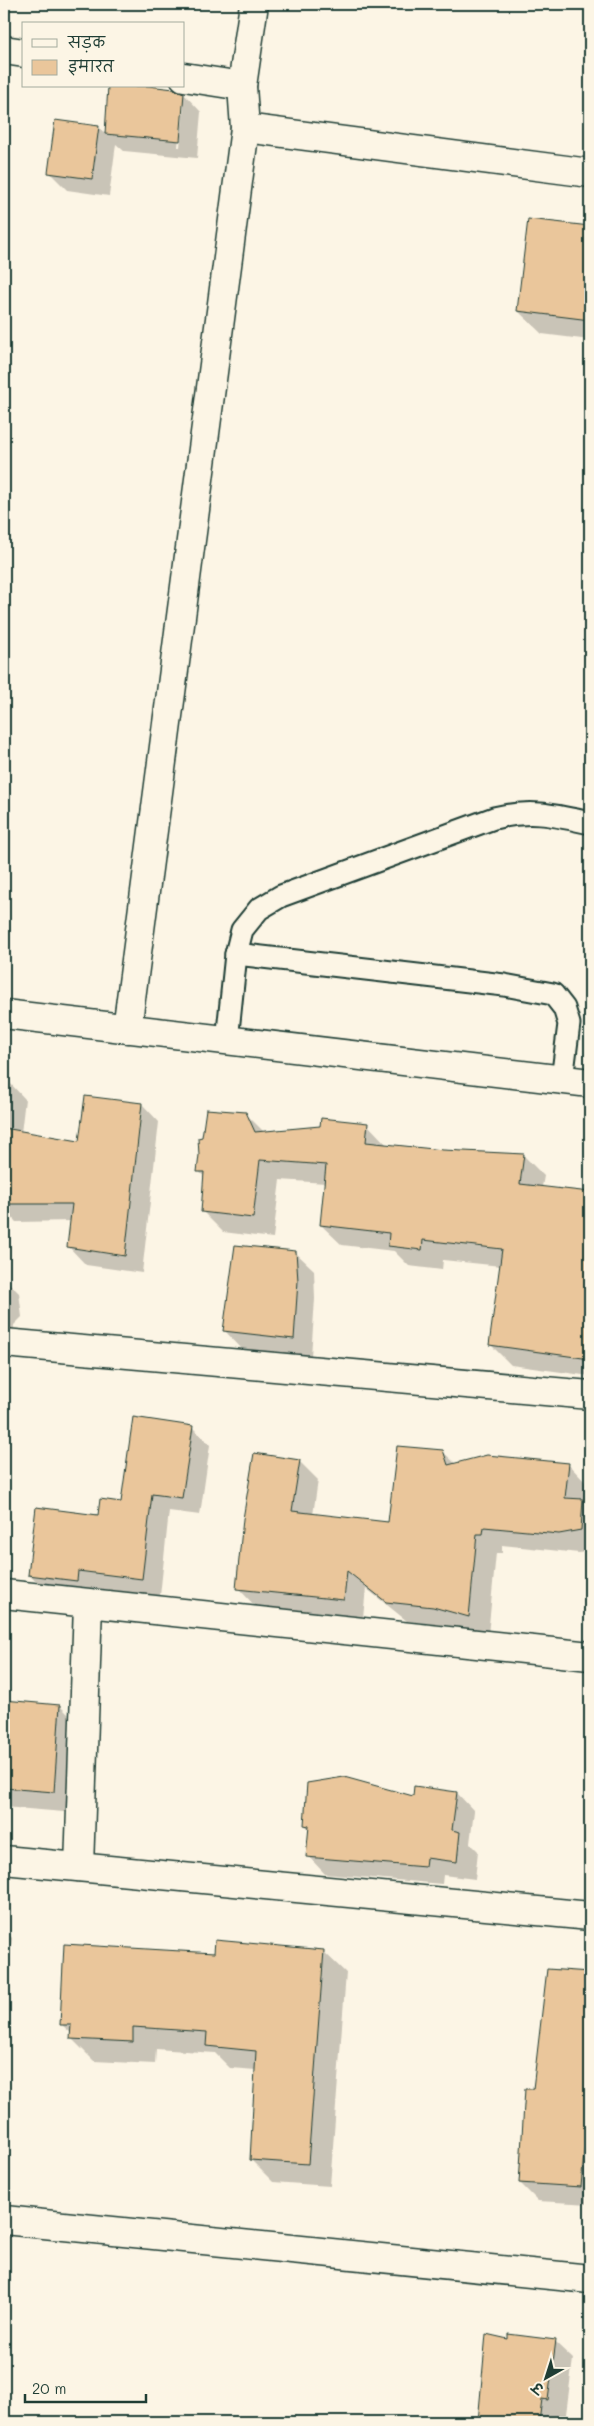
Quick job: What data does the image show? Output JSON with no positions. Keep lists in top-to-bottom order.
{
  "legend": ["सड़क", "इमारत"],
  "scale_bar": "20 m",
  "north": "bottom left"
}
